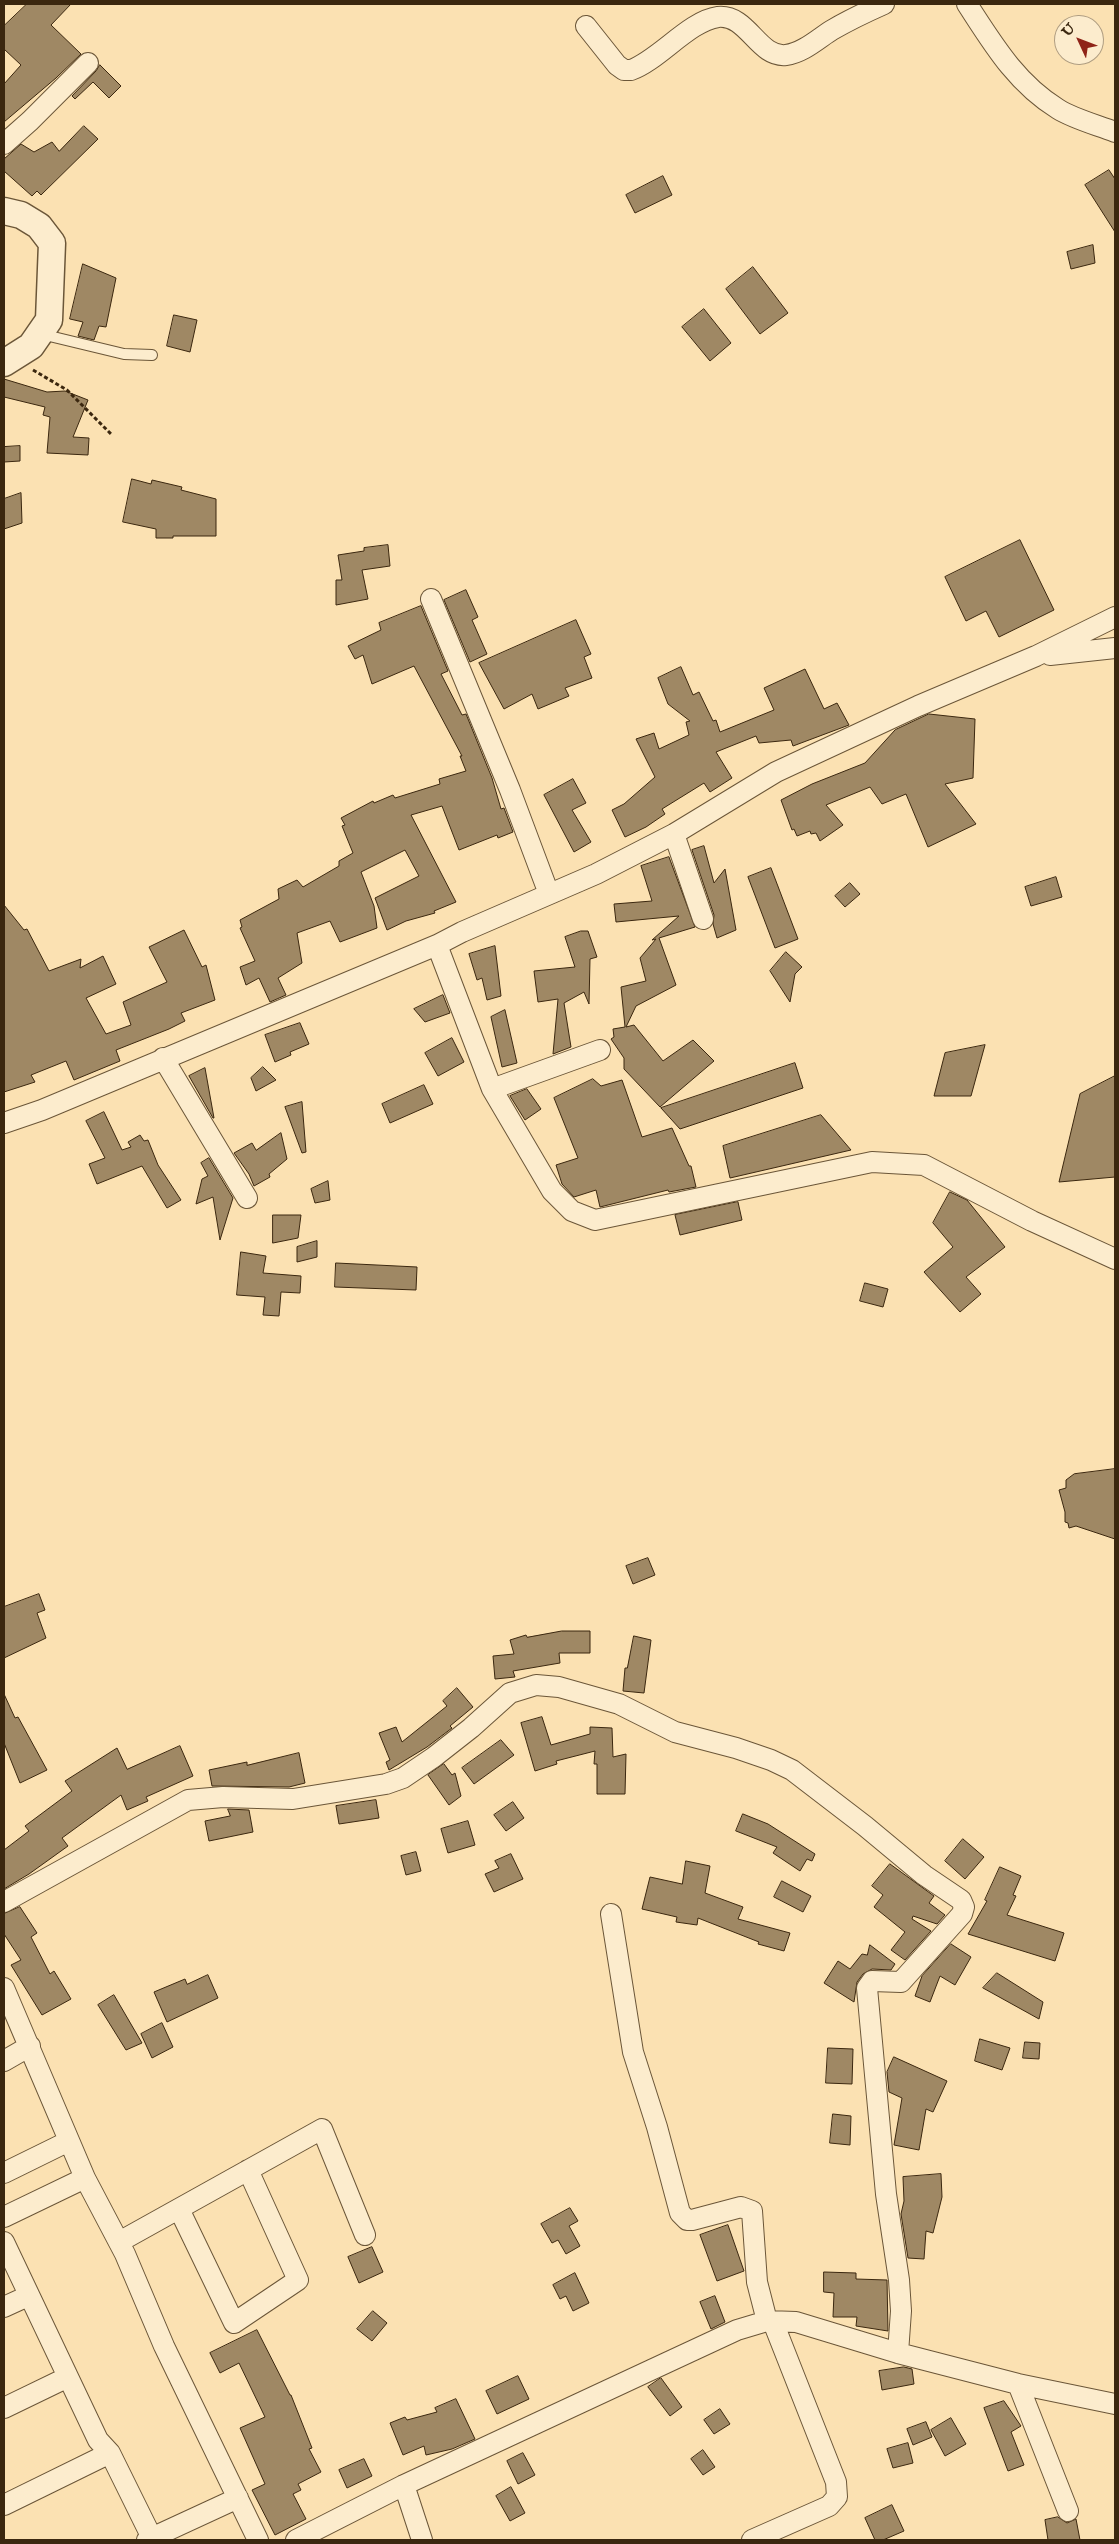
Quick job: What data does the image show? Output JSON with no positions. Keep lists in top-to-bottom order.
{
  "north": "top left"
}
